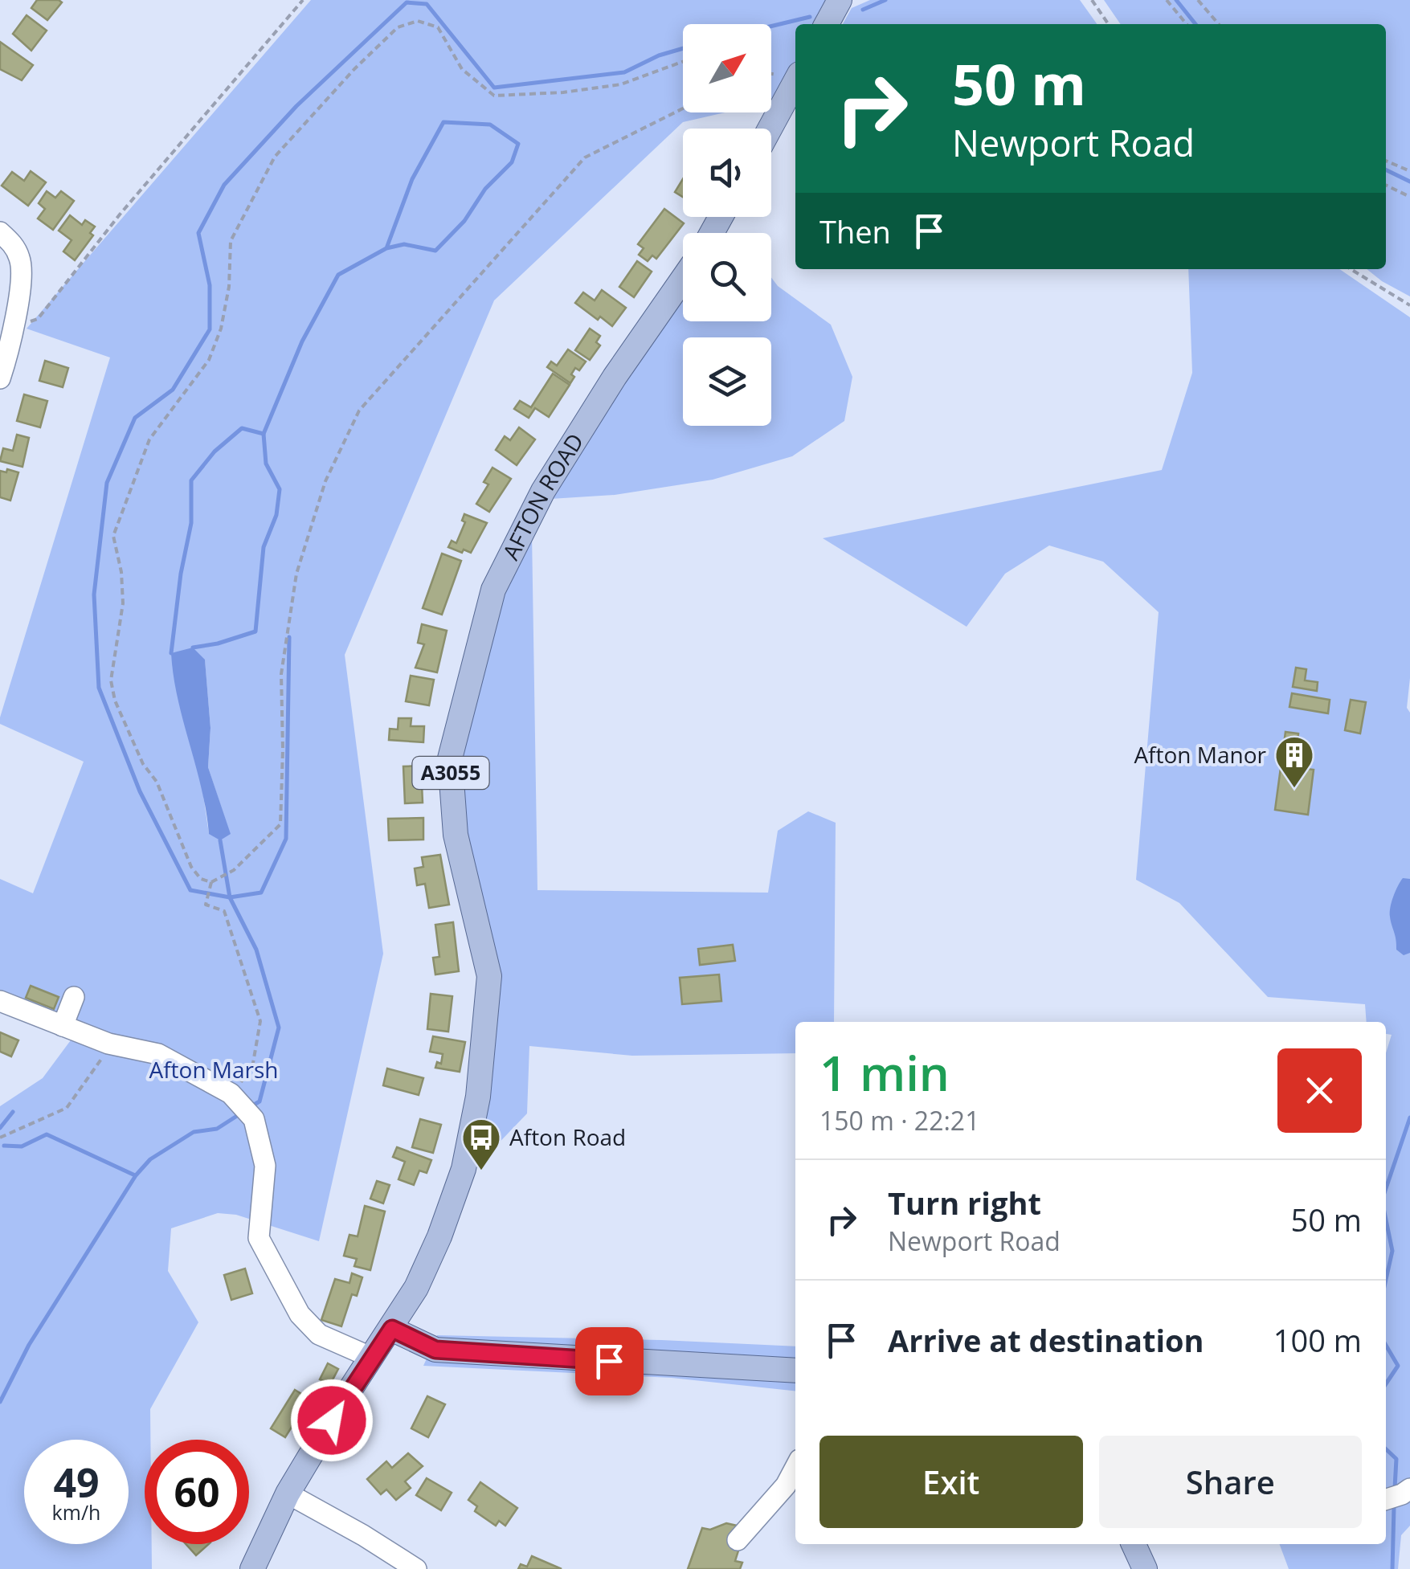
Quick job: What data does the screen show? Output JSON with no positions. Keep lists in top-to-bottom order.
{
  "streets": {
    "main road": ["AFTON ROAD", "A3055"]
  },
  "parks": ["Afton Marsh"],
  "places": {
    "building": ["Afton Manor"],
    "bus stop": ["Afton Road"]
  },
  "north": "top right",
  "page": {
    "turn": ["50 m", "Newport Road"],
    "then": "Then",
    "heading": ["1 min", "150 m · 22:21"],
    "list": [
      {
        "name": "Turn right",
        "note": "Newport Road",
        "value": "50 m"
      },
      {
        "name": "Arrive at destination",
        "value": "100 m"
      }
    ],
    "buttons": ["Exit", "Share"],
    "speed": "49 km/h",
    "limit": "60"
  }
}
